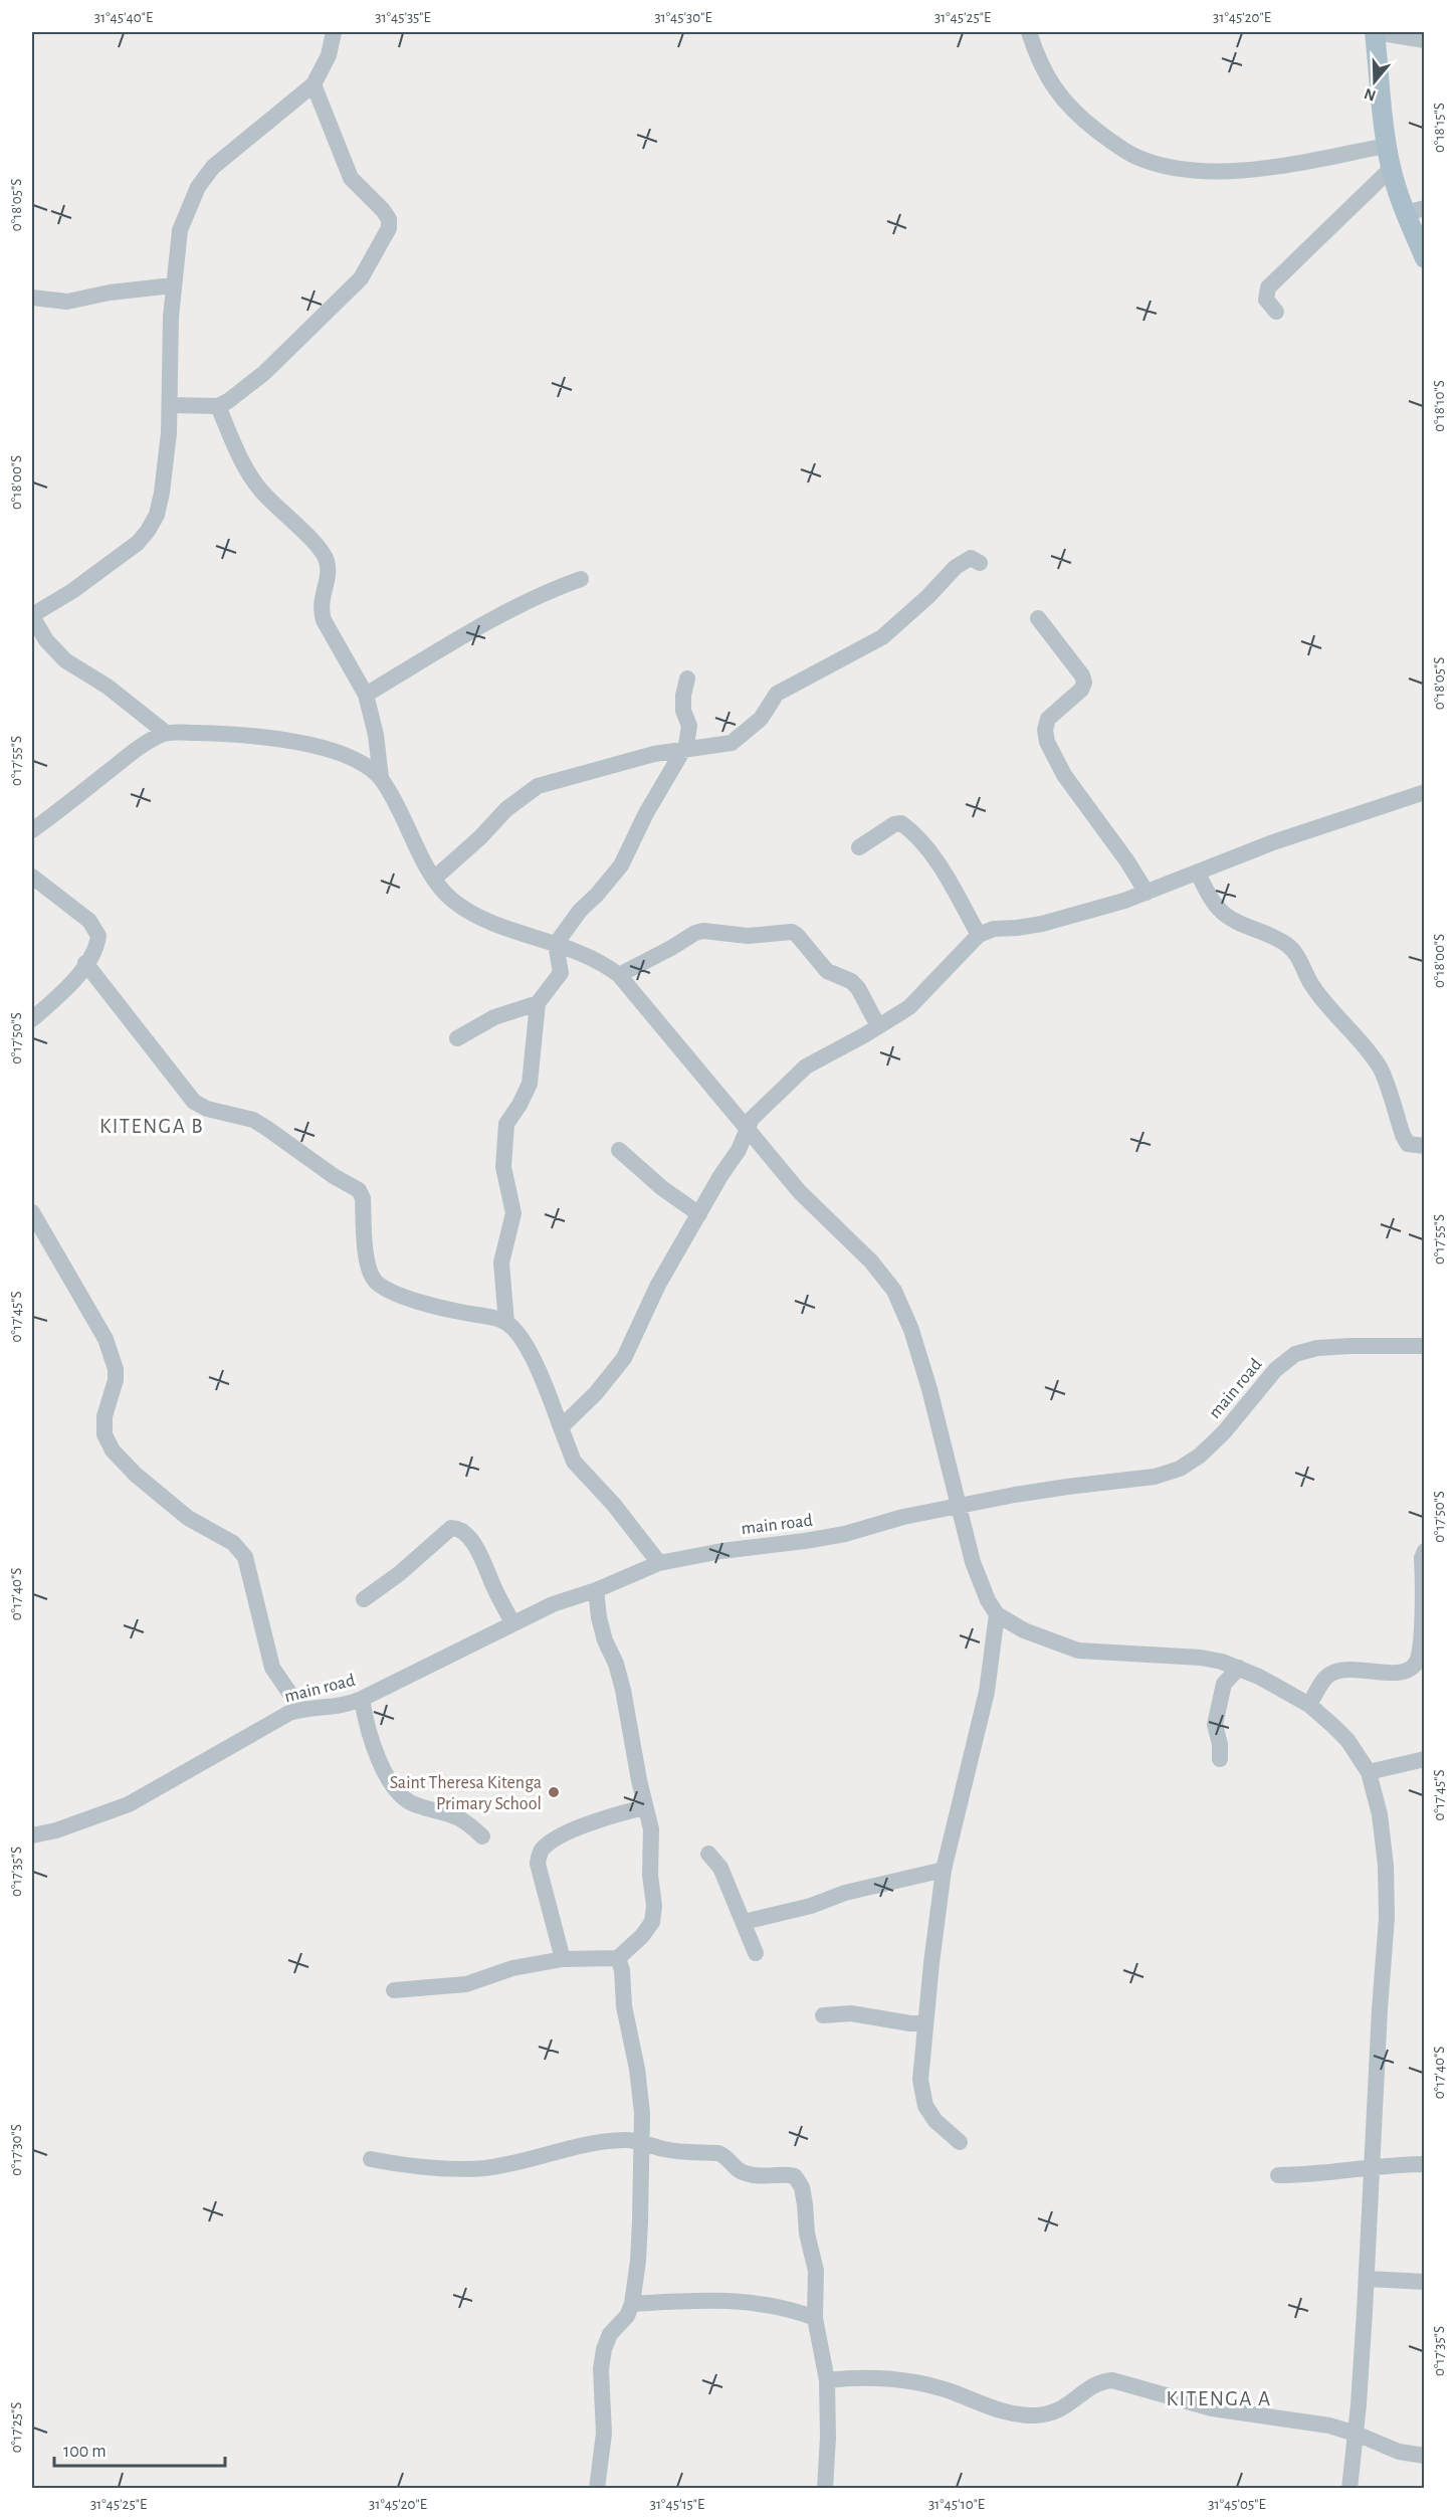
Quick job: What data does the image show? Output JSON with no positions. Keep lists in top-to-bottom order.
{
  "streets": {
    "street": ["main road"]
  },
  "districts": ["KITENGA B", "KITENGA A"],
  "places": ["Saint Theresa Kitenga Primary School"],
  "scale_bar": "100 m",
  "north": "bottom",
  "coordinates": [
    "31°45'40\"E",
    "31°45'35\"E",
    "31°45'30\"E",
    "31°45'25\"E",
    "31°45'20\"E",
    "0°18'15\"S",
    "0°18'05\"S",
    "0°18'10\"S",
    "0°18'00\"S",
    "0°17'55\"S",
    "0°17'50\"S",
    "0°17'45\"S",
    "0°17'40\"S",
    "0°17'35\"S",
    "0°17'30\"S",
    "0°17'25\"S",
    "31°45'15\"E",
    "31°45'10\"E",
    "31°45'05\"E"
  ]
}
